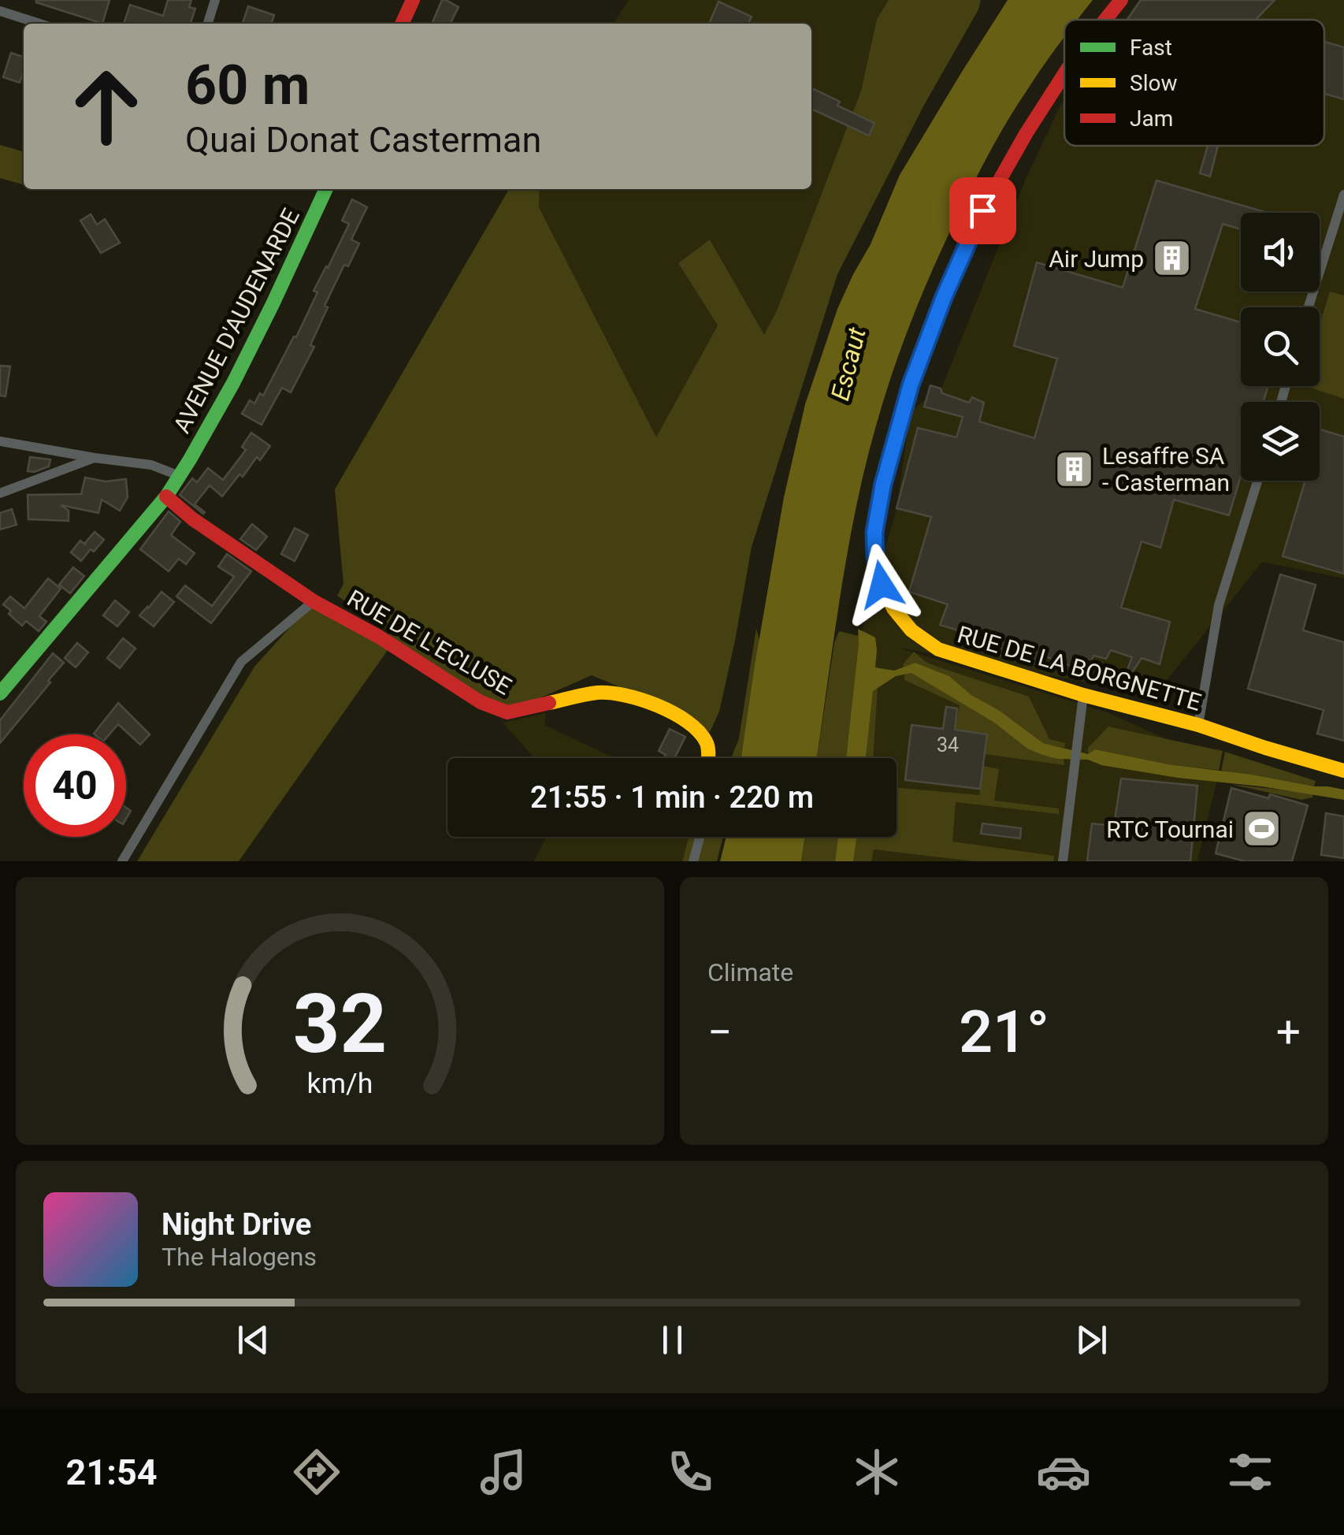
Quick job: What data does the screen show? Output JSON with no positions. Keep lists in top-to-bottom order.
{
  "streets": {
    "street": ["AVENUE D'AUDENARDE", "RUE DE L'ECLUSE", "RUE DE LA BORGNETTE"]
  },
  "crossings": [
    ["AVENUE D'AUDENARDE", "RUE DE L'ECLUSE"]
  ],
  "water": ["Escaut"],
  "places": {
    "building": ["Air Jump", "Lesaffre SA - Casterman"],
    "sports": ["RTC Tournai"]
  },
  "house_numbers": ["34"],
  "legend": ["Fast", "Slow", "Jam"],
  "page": {
    "turn": ["60 m", "Quai Donat Casterman"],
    "limit": "40",
    "trip": "21:55 · 1 min · 220 m",
    "tile": "Climate",
    "heat": ["−", "21°", "+"],
    "song": ["Night Drive", "The Halogens"],
    "tabs": "21:54",
    "gauge": ["32", "km/h"]
  }
}
